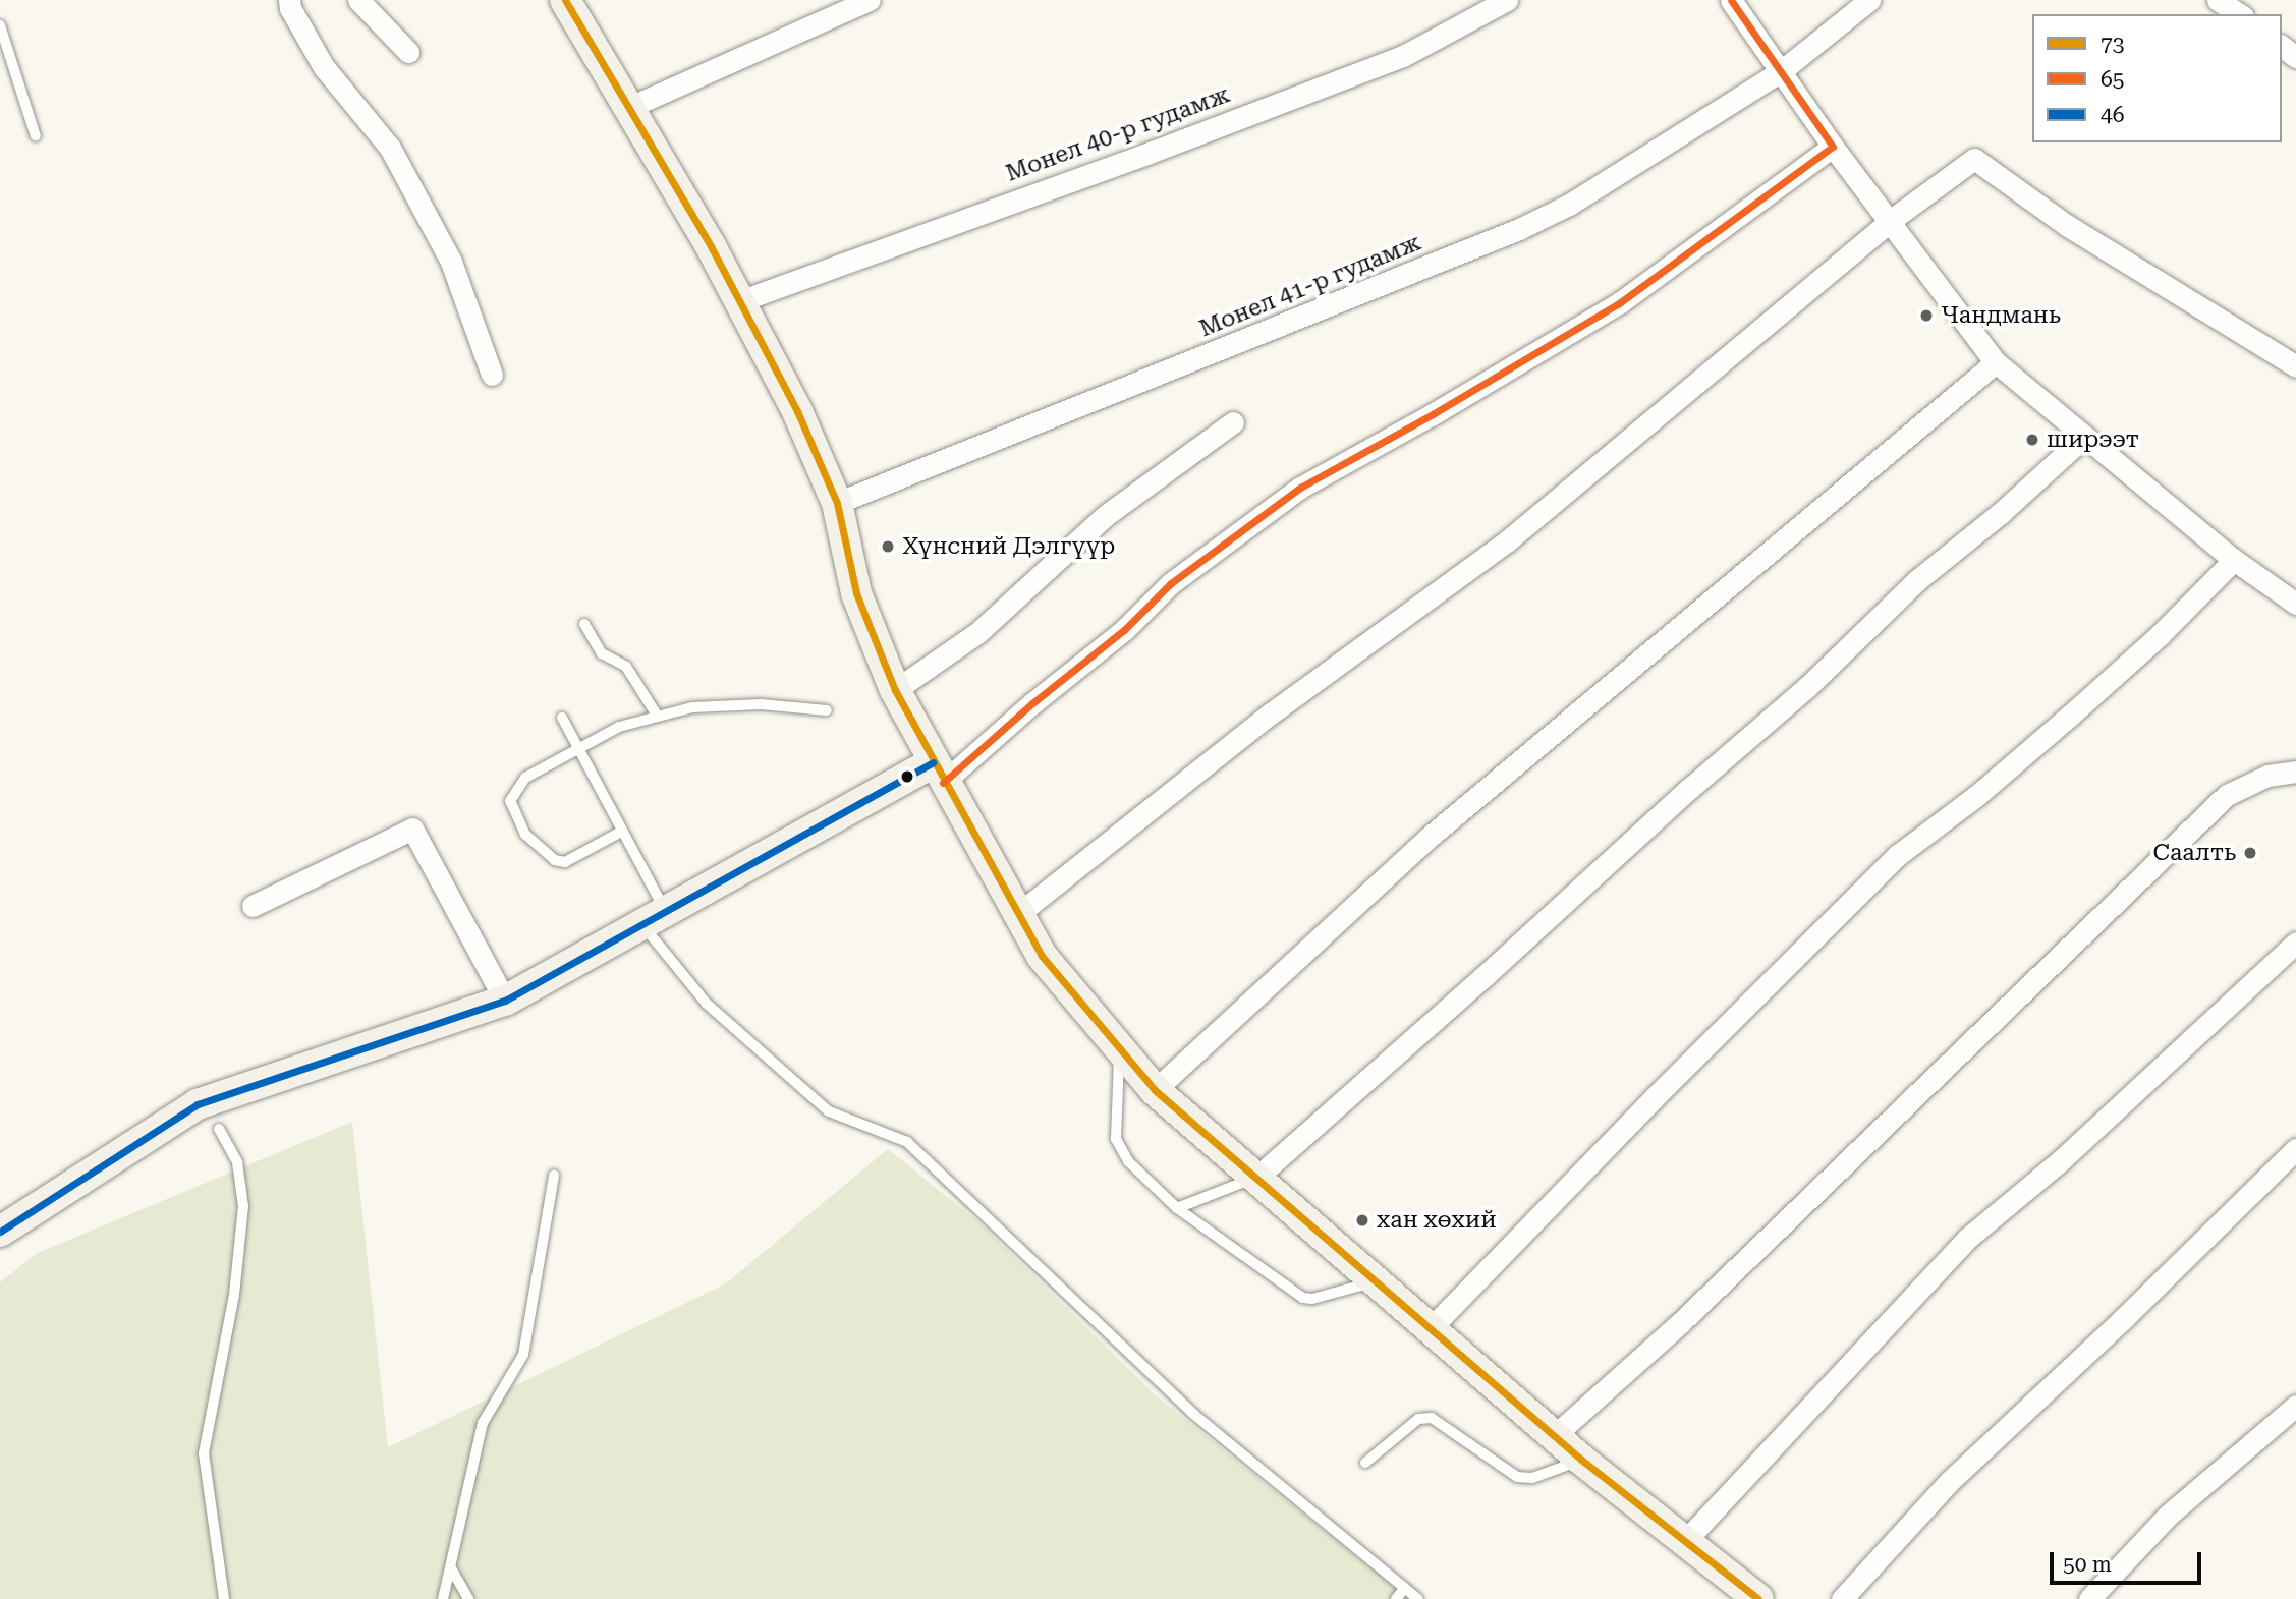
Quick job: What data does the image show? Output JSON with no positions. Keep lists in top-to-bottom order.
{
  "streets": {
    "street": ["Монел 40-р гудамж", "Монел 41-р гудамж"]
  },
  "places": [
    "Чандмань",
    "ширээт",
    "Хүнсний Дэлгүүр",
    "Саалть",
    "хан хөхий"
  ],
  "lines": ["transit line 73", "transit line 65", "transit line 46"],
  "legend": ["73", "65", "46"],
  "scale_bar": "50 m"
}
